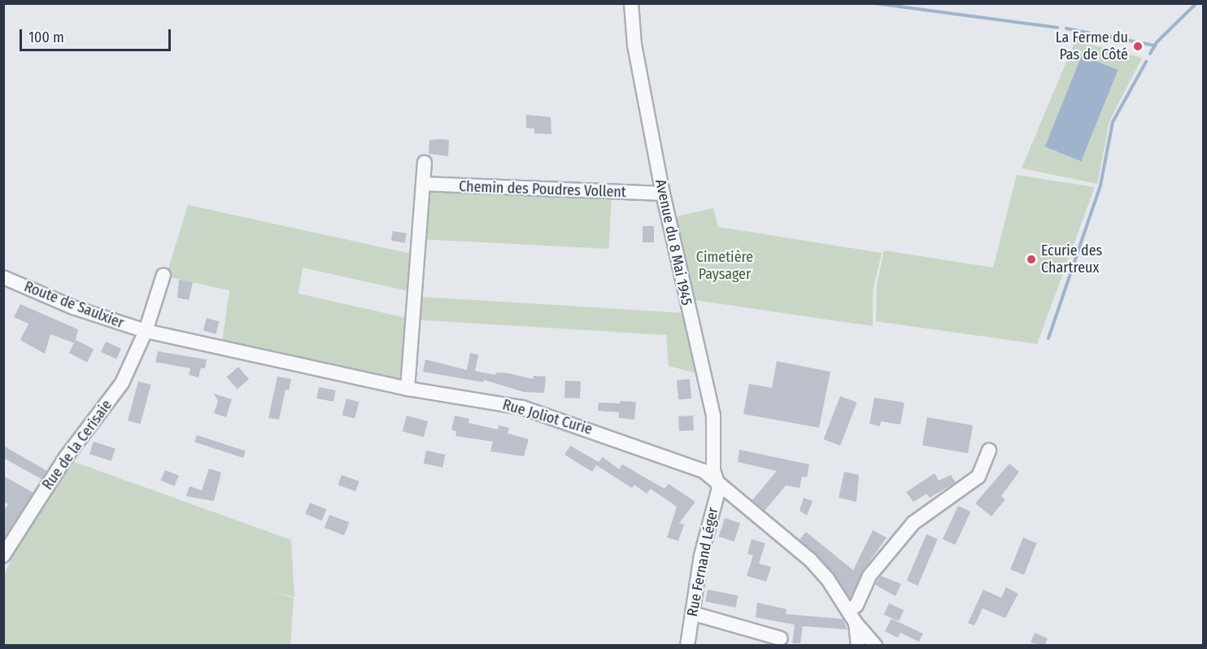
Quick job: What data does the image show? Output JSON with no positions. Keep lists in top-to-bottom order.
{
  "streets": {
    "street": [
      "Chemin des Poudres Vollent",
      "Avenue du 8 Mai 1945",
      "Route de Saulxier",
      "Rue Joliot Curie",
      "Rue de la Cerisaie",
      "Rue Fernand Léger"
    ]
  },
  "crossings": [
    ["Chemin des Poudres Vollent", "Avenue du 8 Mai 1945"],
    ["Avenue du 8 Mai 1945", "Rue Joliot Curie"],
    ["Avenue du 8 Mai 1945", "Rue Fernand Léger"],
    ["Route de Saulxier", "Rue Joliot Curie"],
    ["Route de Saulxier", "Rue de la Cerisaie"],
    ["Rue Joliot Curie", "Rue de la Cerisaie"],
    ["Rue Joliot Curie", "Rue Fernand Léger"]
  ],
  "parks": ["Cimetière Paysager"],
  "places": ["La Ferme du Pas de Côté", "Ecurie des Chartreux"],
  "scale_bar": "100 m"
}
